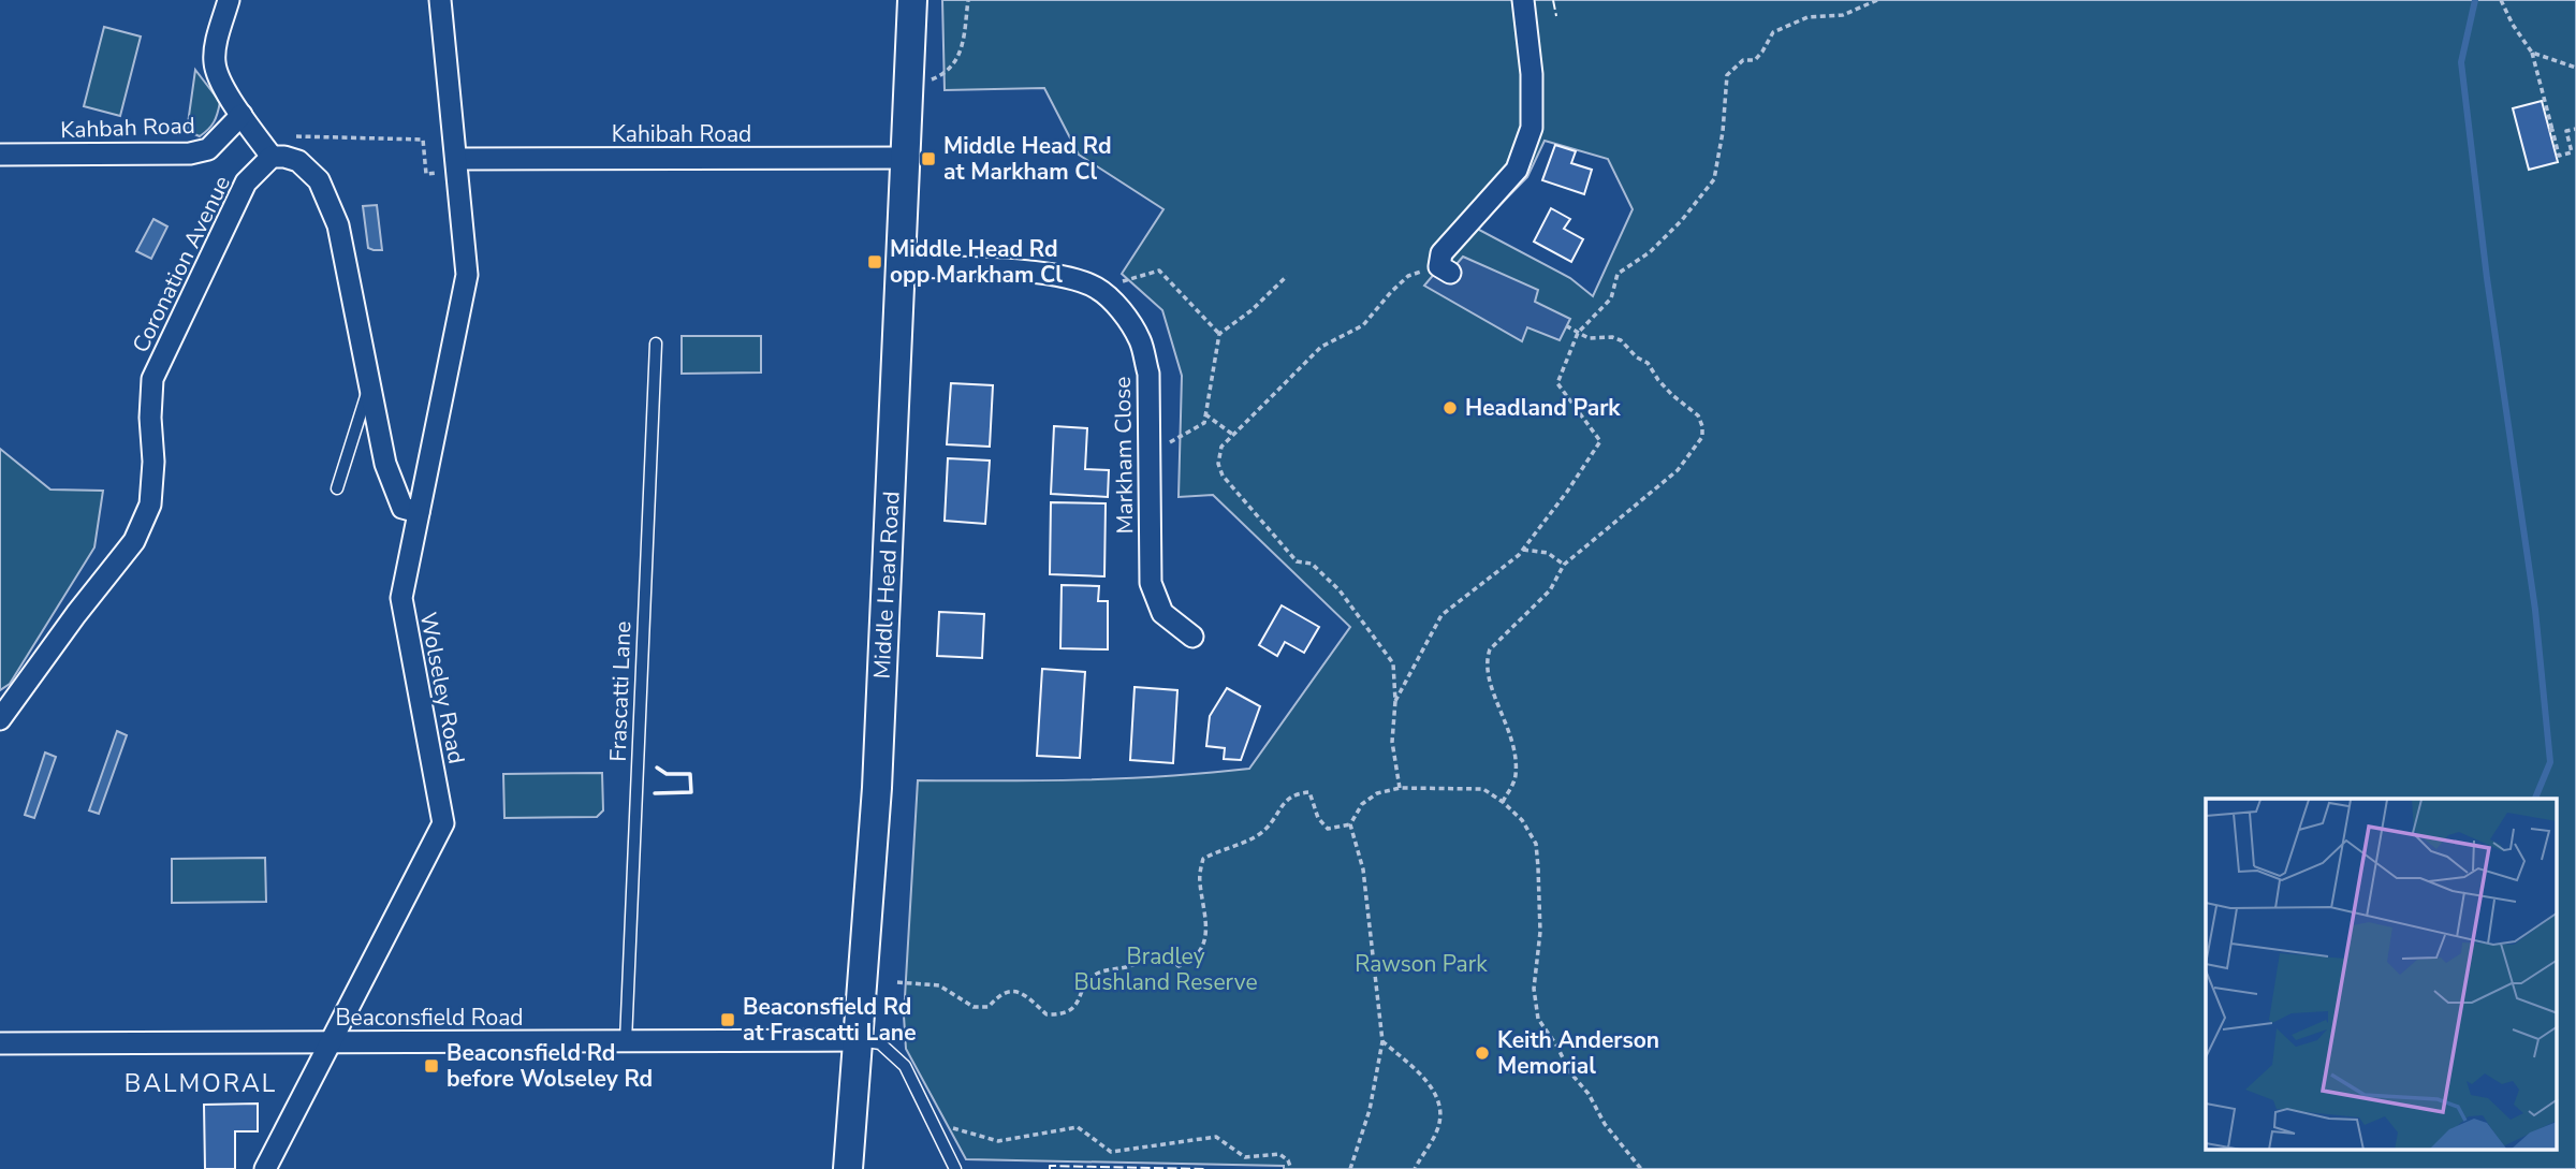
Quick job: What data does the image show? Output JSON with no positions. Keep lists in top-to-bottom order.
{
  "streets": {
    "street": [
      "Kahbah Road",
      "Kahibah Road",
      "Coronation Avenue",
      "Markham Close",
      "Middle Head Road",
      "Wolseley Road",
      "Beaconsfield Road"
    ],
    "lane": ["Frascatti Lane"]
  },
  "crossings": [
    ["Kahibah Road", "Middle Head Road"],
    ["Kahibah Road", "Wolseley Road"],
    ["Markham Close", "Middle Head Road"],
    ["Middle Head Road", "Beaconsfield Road"],
    ["Wolseley Road", "Beaconsfield Road"],
    ["Frascatti Lane", "Beaconsfield Road"]
  ],
  "districts": ["BALMORAL"],
  "parks": ["Bradley Bushland Reserve", "Rawson Park"],
  "places": {
    "transit": [
      "Middle Head Rd at Markham Cl",
      "Middle Head Rd opp Markham Cl",
      "Beaconsfield Rd at Frascatti Lane",
      "Beaconsfield Rd before Wolseley Rd"
    ],
    "other": ["Headland Park", "Keith Anderson Memorial"]
  }
}
